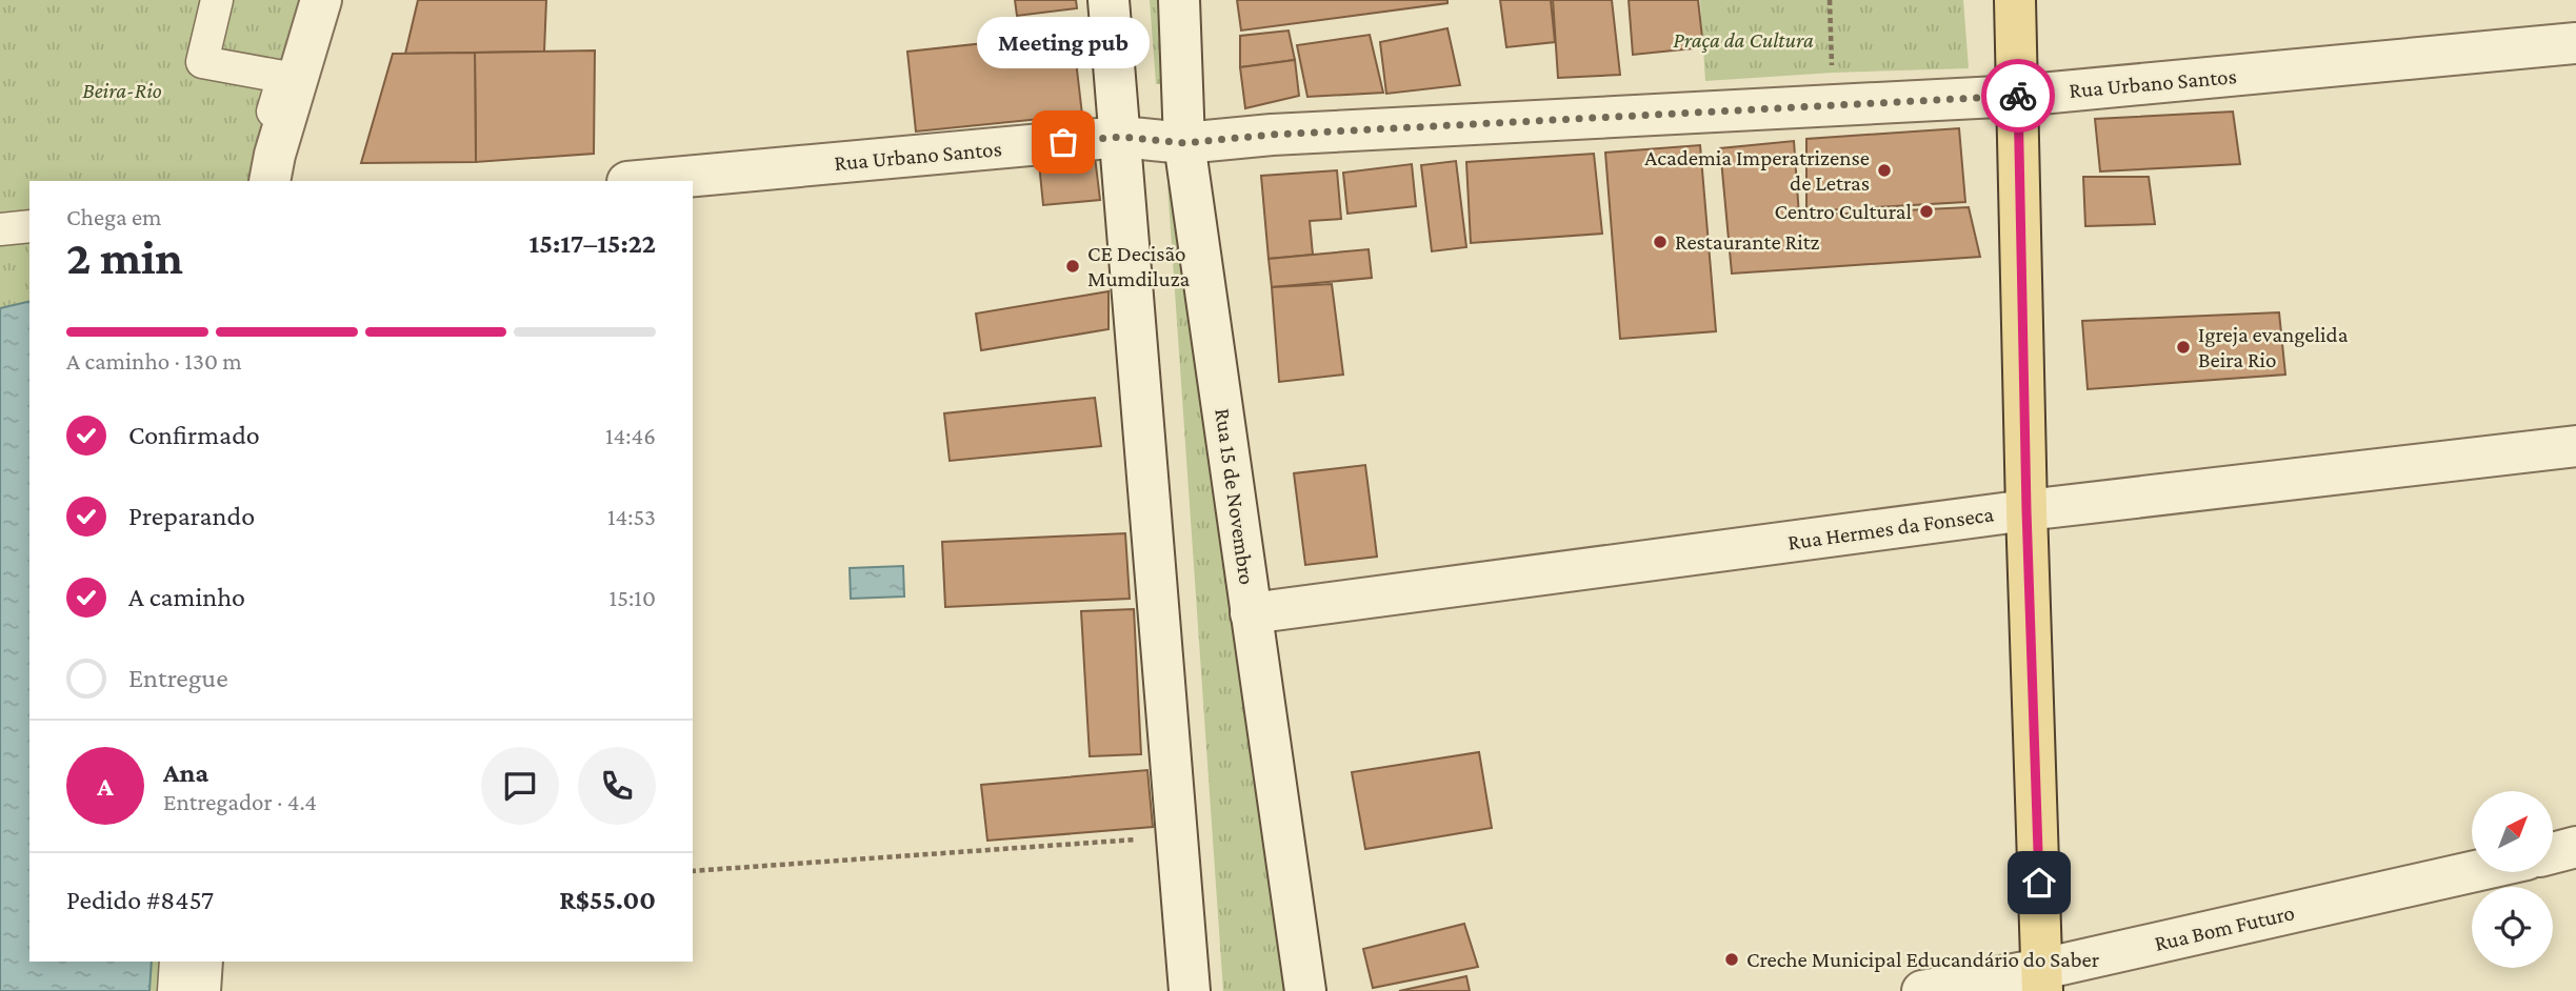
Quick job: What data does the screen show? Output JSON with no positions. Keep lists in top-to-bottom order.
{
  "streets": {
    "street": [
      "Rua Urbano Santos",
      "Rua 15 de Novembro",
      "Rua Hermes da Fonseca",
      "Rua Bom Futuro"
    ]
  },
  "crossings": [
    ["Rua Urbano Santos", "Rua 15 de Novembro"],
    ["Rua 15 de Novembro", "Rua Hermes da Fonseca"]
  ],
  "parks": ["Praça da Cultura", "Beira-Rio"],
  "places": [
    "Meeting pub",
    "Academia Imperatrizense de Letras",
    "Centro Cultural",
    "Restaurante Ritz",
    "CE Decisão Mumdiluza",
    "Igreja evangelida Beira Rio",
    "Creche Municipal Educandário do Saber"
  ],
  "north": "top right",
  "page": {
    "bubble": "Meeting pub",
    "heading": ["2 min", "Chega em", "15:17–15:22"],
    "panel": [
      "Ana",
      "Entregador · 4.4",
      "Pedido #8457",
      "R$55.00"
    ],
    "bar": "A caminho · 130 m",
    "list": [
      ["Confirmado", "14:46"],
      ["Preparando", "14:53"],
      ["A caminho", "15:10"],
      "Entregue"
    ],
    "round": "A"
  }
}
